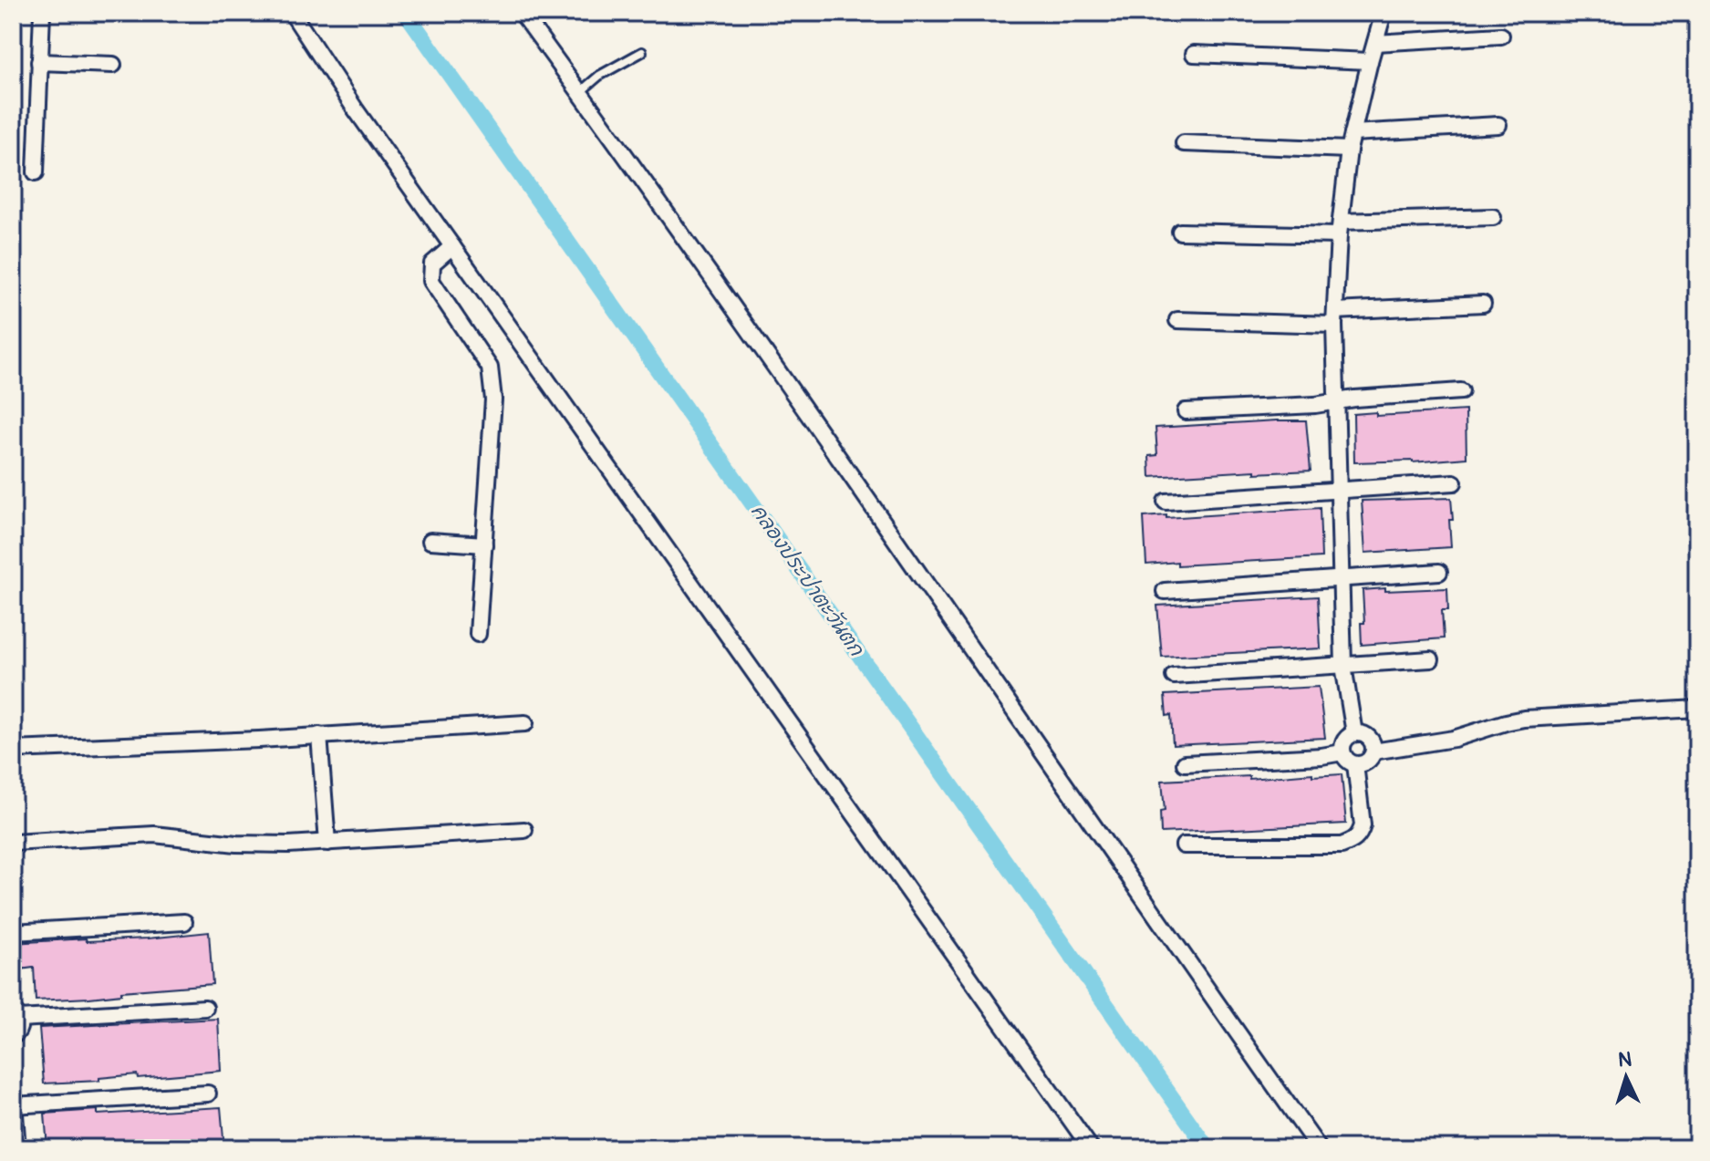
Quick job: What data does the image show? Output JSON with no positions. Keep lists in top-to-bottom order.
{
  "water": ["คลองประปาตะวันตก"],
  "north": "top"
}
